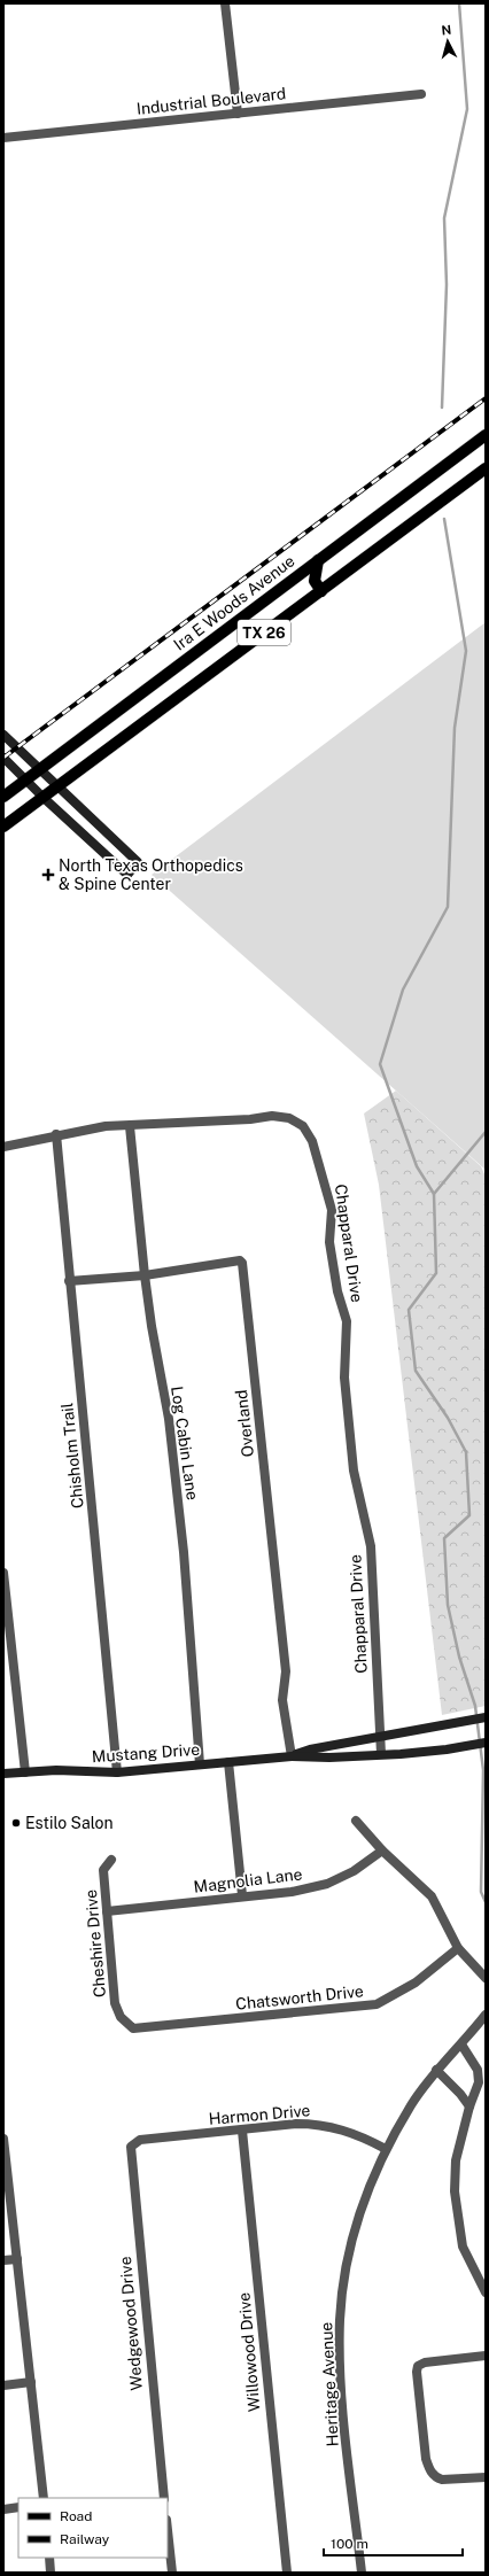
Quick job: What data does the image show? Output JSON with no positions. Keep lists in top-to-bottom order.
{
  "streets": {
    "main road": ["Ira E Woods Avenue", "TX 26", "Mustang Drive"],
    "street": [
      "Industrial Boulevard",
      "Chapparal Drive",
      "Overland",
      "Log Cabin Lane",
      "Chisholm Trail",
      "Magnolia Lane",
      "Cheshire Drive",
      "Chatsworth Drive",
      "Harmon Drive",
      "Wedgewood Drive",
      "Willowood Drive",
      "Heritage Avenue"
    ]
  },
  "crossings": [
    ["Chapparal Drive", "Log Cabin Lane"],
    ["Chapparal Drive", "Chisholm Trail"],
    ["Chapparal Drive", "Mustang Drive"],
    ["Overland", "Log Cabin Lane"],
    ["Overland", "Chisholm Trail"],
    ["Overland", "Mustang Drive"],
    ["Log Cabin Lane", "Mustang Drive"],
    ["Chisholm Trail", "Mustang Drive"],
    ["Magnolia Lane", "Cheshire Drive"],
    ["Cheshire Drive", "Chatsworth Drive"],
    ["Harmon Drive", "Wedgewood Drive"],
    ["Harmon Drive", "Willowood Drive"],
    ["Harmon Drive", "Heritage Avenue"]
  ],
  "places": {
    "health": ["North Texas Orthopedics & Spine Center"],
    "other": ["Estilo Salon"]
  },
  "legend": ["Road", "Railway"],
  "scale_bar": "100 m",
  "north": "top"
}
